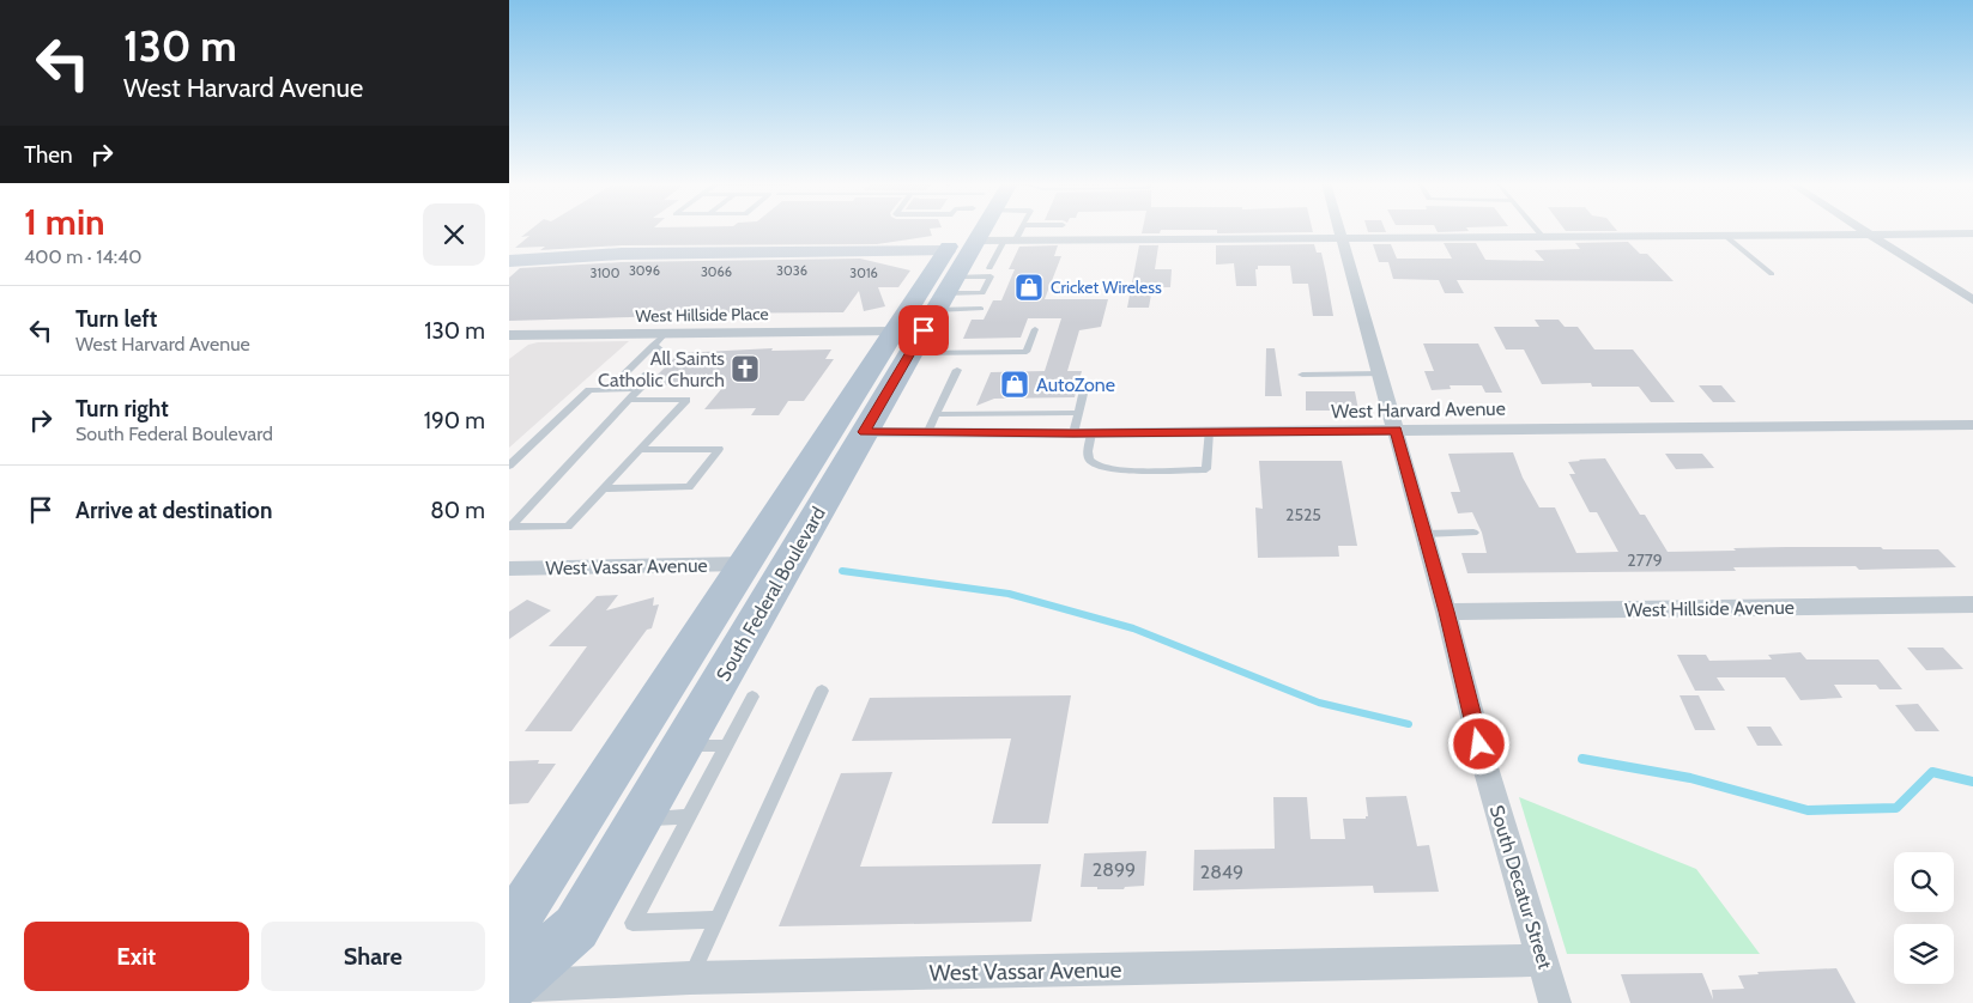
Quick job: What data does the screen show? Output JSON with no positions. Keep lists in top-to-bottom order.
{
  "streets": {
    "main road": ["South Federal Boulevard"],
    "street": [
      "West Hillside Place",
      "West Harvard Avenue",
      "West Vassar Avenue",
      "West Hillside Avenue",
      "South Decatur Street"
    ]
  },
  "crossings": [
    ["West Hillside Place", "South Federal Boulevard"],
    ["West Harvard Avenue", "South Federal Boulevard"],
    ["West Harvard Avenue", "South Decatur Street"],
    ["West Vassar Avenue", "South Federal Boulevard"],
    ["West Vassar Avenue", "South Decatur Street"],
    ["West Hillside Avenue", "South Decatur Street"]
  ],
  "places": {
    "shop": ["Cricket Wireless", "AutoZone"],
    "church": ["All Saints Catholic Church"]
  },
  "house_numbers": [
    "3096",
    "3036",
    "3066",
    "3100",
    "3016",
    "2525",
    "2779",
    "2899",
    "2849"
  ],
  "page": {
    "turn": ["130 m", "West Harvard Avenue"],
    "then": "Then",
    "heading": ["1 min", "400 m · 14:40"],
    "list": [
      {
        "name": "Turn left",
        "note": "West Harvard Avenue",
        "value": "130 m"
      },
      {
        "name": "Turn right",
        "note": "South Federal Boulevard",
        "value": "190 m"
      },
      {
        "name": "Arrive at destination",
        "value": "80 m"
      }
    ],
    "buttons": ["Exit", "Share"]
  }
}
